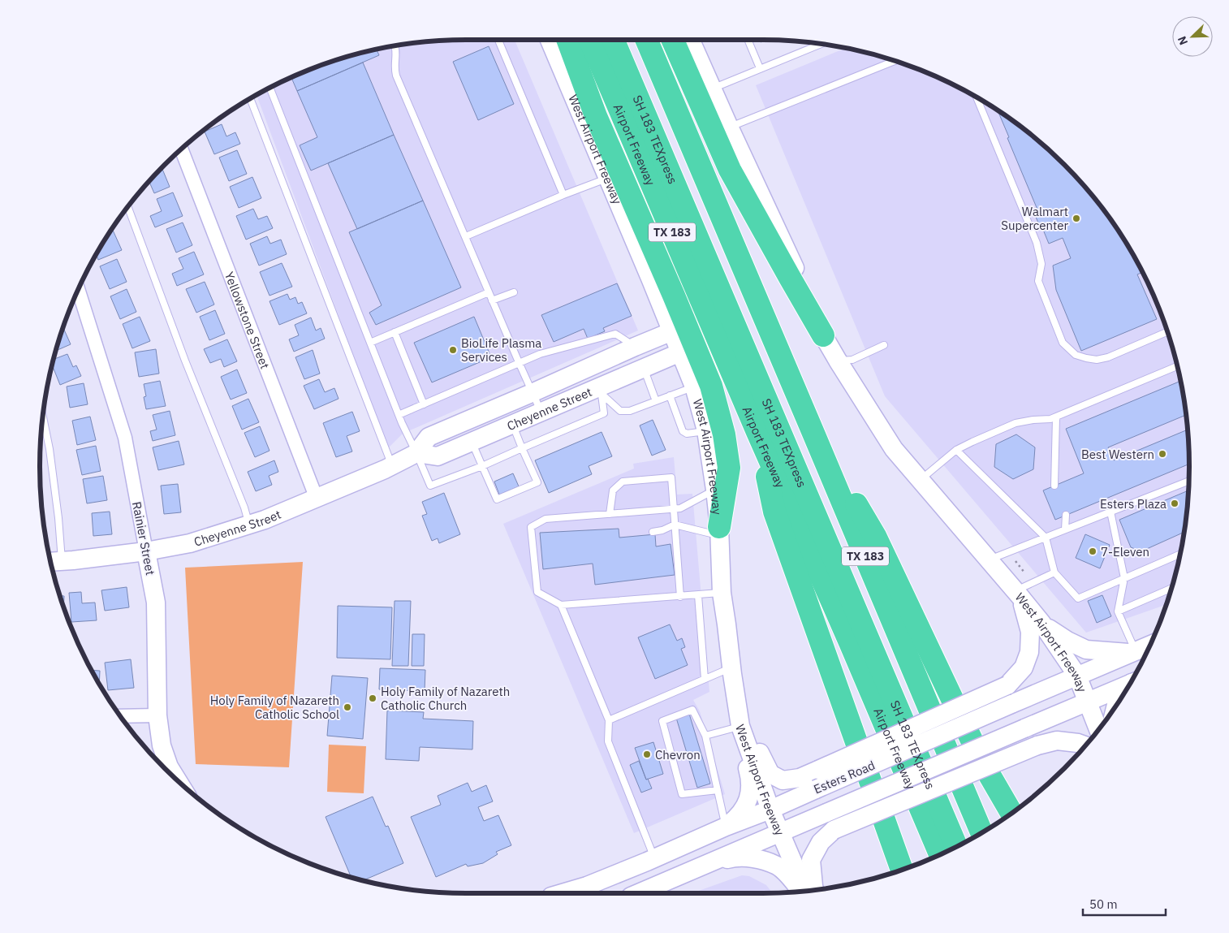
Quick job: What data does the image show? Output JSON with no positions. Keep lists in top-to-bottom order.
{
  "streets": {
    "highway": ["SH 183 TEXpress", "Airport Freeway", "TX 183"],
    "main road": [
      "West Airport Freeway",
      "Cheyenne Street",
      "Rainier Street",
      "Esters Road"
    ],
    "street": ["Yellowstone Street"]
  },
  "crossings": [
    ["West Airport Freeway", "Cheyenne Street"],
    ["West Airport Freeway", "Esters Road"],
    ["Yellowstone Street", "Cheyenne Street"],
    ["Cheyenne Street", "Rainier Street"]
  ],
  "places": [
    "Walmart Supercenter",
    "BioLife Plasma Services",
    "Best Western",
    "Esters Plaza",
    "7-Eleven",
    "Holy Family of Nazareth Catholic Church",
    "Holy Family of Nazareth Catholic School",
    "Chevron"
  ],
  "scale_bar": "50 m",
  "north": "bottom left"
}
